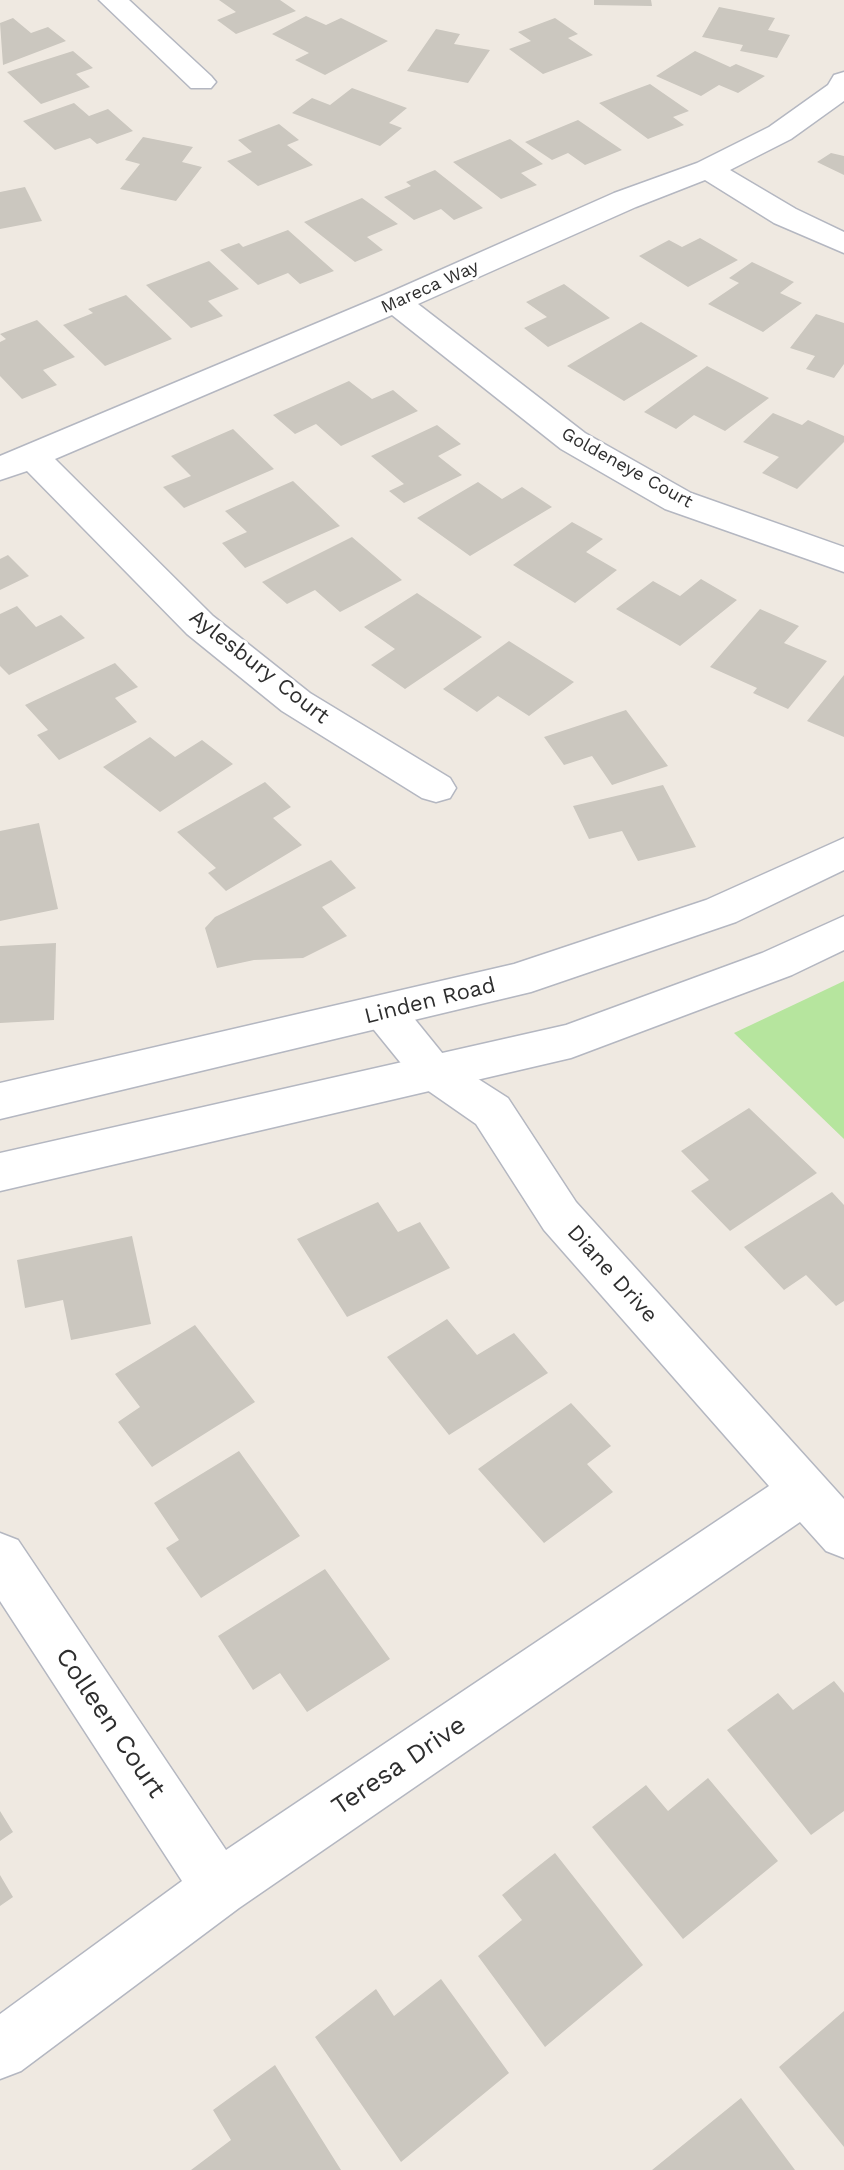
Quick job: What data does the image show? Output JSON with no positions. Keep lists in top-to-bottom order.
{
  "streets": {
    "street": [
      "Mareca Way",
      "Goldeneye Court",
      "Aylesbury Court",
      "Linden Road",
      "Diane Drive",
      "Colleen Court",
      "Teresa Drive"
    ]
  },
  "crossings": [
    ["Mareca Way", "Goldeneye Court"],
    ["Mareca Way", "Aylesbury Court"],
    ["Linden Road", "Diane Drive"],
    ["Diane Drive", "Teresa Drive"],
    ["Colleen Court", "Teresa Drive"]
  ]
}
